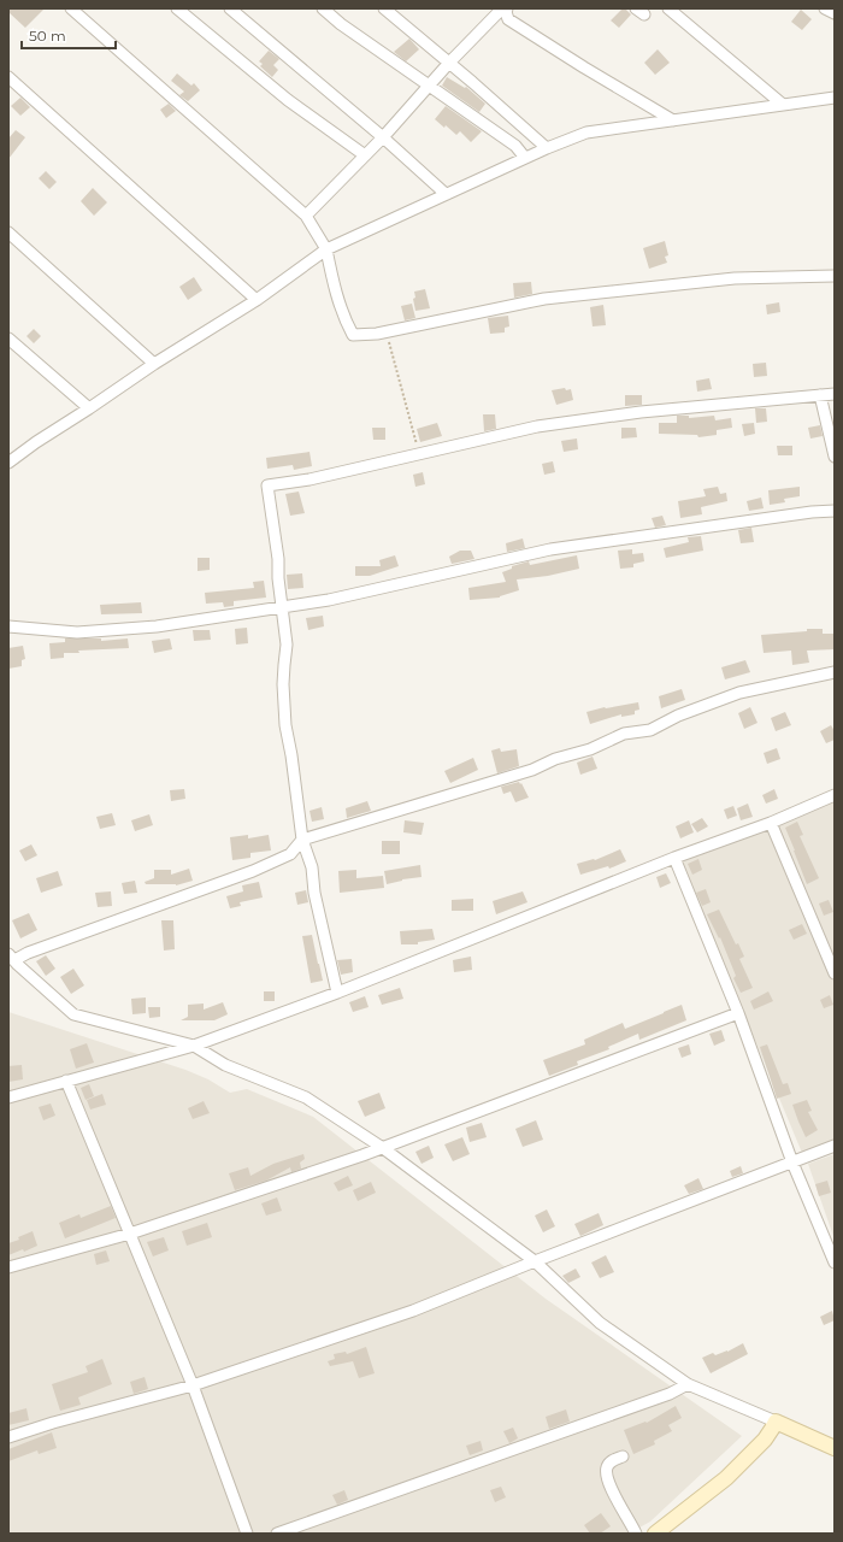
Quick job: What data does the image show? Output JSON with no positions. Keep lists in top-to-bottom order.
{
  "scale_bar": "50 m"
}
